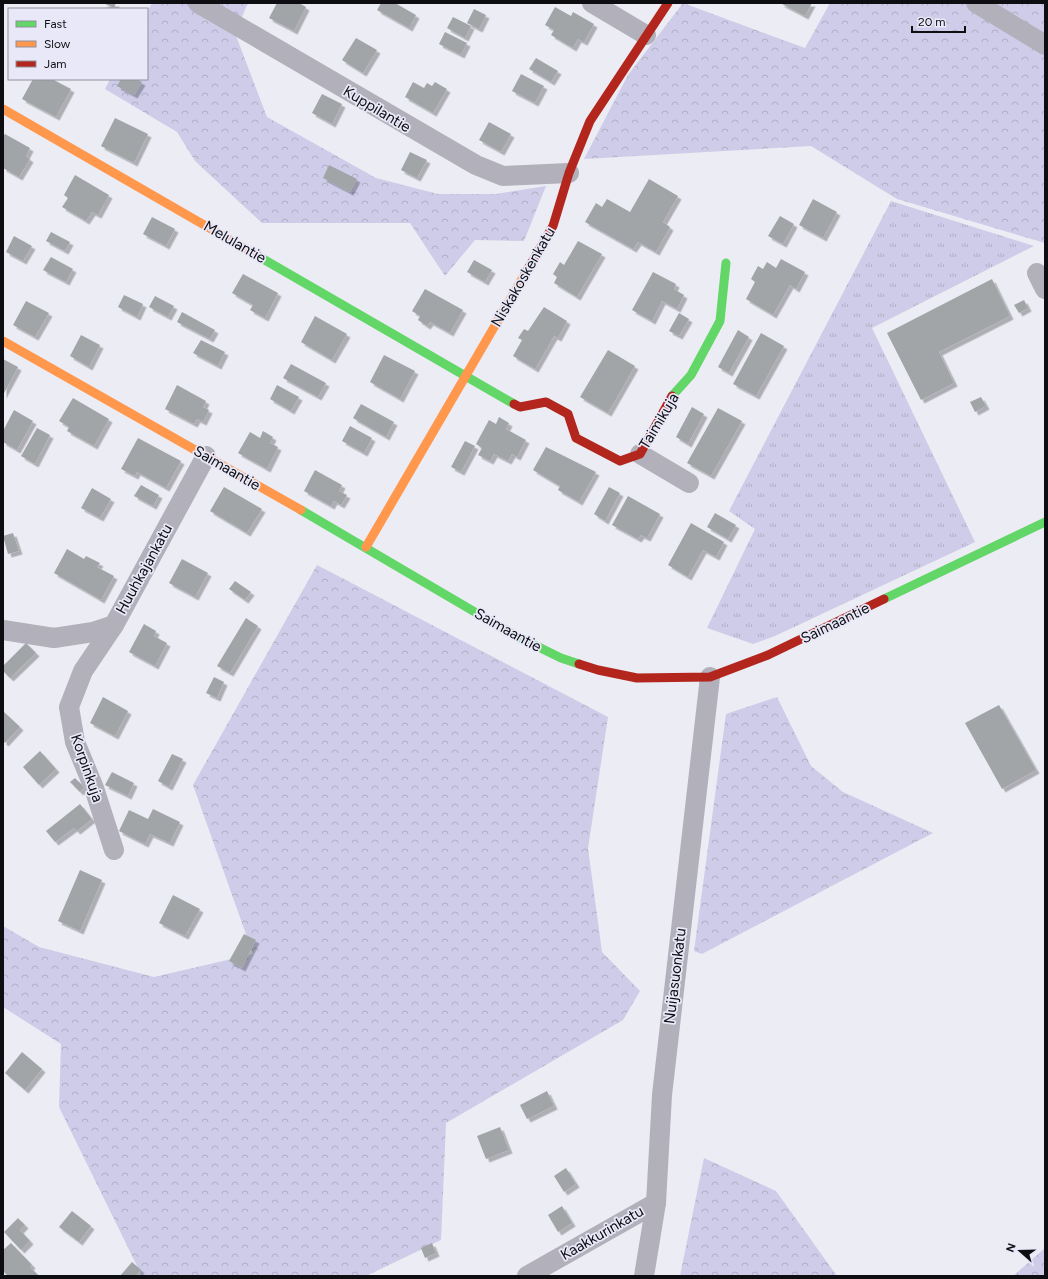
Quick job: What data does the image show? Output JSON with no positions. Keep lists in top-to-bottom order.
{
  "streets": {
    "street": [
      "Kuppilantie",
      "Melulantie",
      "Niskakoskenkatu",
      "Taimikuja",
      "Saimaantie",
      "Huuhkajankatu",
      "Korpinkuja",
      "Nuijasuonkatu",
      "Kaakkurinkatu"
    ]
  },
  "crossings": [
    ["Kuppilantie", "Niskakoskenkatu"],
    ["Melulantie", "Niskakoskenkatu"],
    ["Melulantie", "Taimikuja"],
    ["Niskakoskenkatu", "Taimikuja"],
    ["Niskakoskenkatu", "Saimaantie"],
    ["Saimaantie", "Huuhkajankatu"],
    ["Saimaantie", "Nuijasuonkatu"],
    ["Huuhkajankatu", "Korpinkuja"],
    ["Nuijasuonkatu", "Kaakkurinkatu"]
  ],
  "legend": ["Fast", "Slow", "Jam"],
  "scale_bar": "20 m",
  "north": "left"
}
